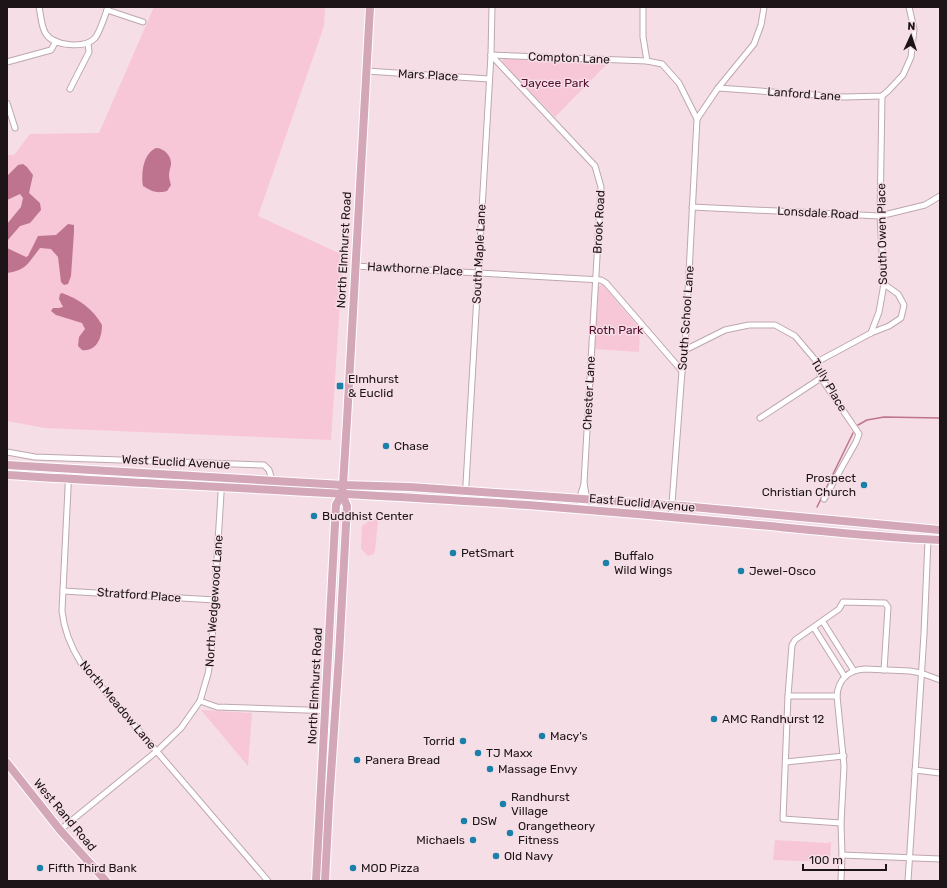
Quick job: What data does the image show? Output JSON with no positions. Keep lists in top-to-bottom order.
{
  "streets": {
    "main road": [
      "North Elmhurst Road",
      "West Euclid Avenue",
      "East Euclid Avenue",
      "West Rand Road"
    ],
    "street": [
      "Compton Lane",
      "Mars Place",
      "Lanford Lane",
      "Lonsdale Road",
      "Brook Road",
      "South Owen Place",
      "South Maple Lane",
      "Hawthorne Place",
      "South School Lane",
      "Tully Place",
      "Chester Lane",
      "Stratford Place",
      "North Wedgewood Lane",
      "North Meadow Lane"
    ]
  },
  "crossings": [
    ["Compton Lane", "Brook Road"],
    ["Compton Lane", "South Maple Lane"],
    ["Compton Lane", "South School Lane"],
    ["Mars Place", "North Elmhurst Road"],
    ["Mars Place", "South Maple Lane"],
    ["Lanford Lane", "South Owen Place"],
    ["Lonsdale Road", "South Owen Place"],
    ["Lonsdale Road", "South School Lane"],
    ["Brook Road", "South Maple Lane"],
    ["Brook Road", "Hawthorne Place"],
    ["Brook Road", "Chester Lane"],
    ["North Elmhurst Road", "Hawthorne Place"],
    ["North Elmhurst Road", "West Euclid Avenue"],
    ["North Elmhurst Road", "East Euclid Avenue"],
    ["South Maple Lane", "Hawthorne Place"],
    ["South Maple Lane", "East Euclid Avenue"],
    ["Hawthorne Place", "Chester Lane"],
    ["South School Lane", "Tully Place"],
    ["South School Lane", "East Euclid Avenue"],
    ["Chester Lane", "East Euclid Avenue"],
    ["West Euclid Avenue", "East Euclid Avenue"],
    ["West Euclid Avenue", "North Wedgewood Lane"],
    ["West Euclid Avenue", "North Meadow Lane"],
    ["Stratford Place", "North Wedgewood Lane"],
    ["Stratford Place", "North Meadow Lane"],
    ["North Wedgewood Lane", "North Meadow Lane"],
    ["North Wedgewood Lane", "West Rand Road"]
  ],
  "parks": ["Jaycee Park", "Roth Park"],
  "places": {
    "transit": ["Elmhurst & Euclid"],
    "other": [
      "Chase",
      "Prospect Christian Church",
      "Buddhist Center",
      "PetSmart",
      "Buffalo Wild Wings",
      "Jewel-Osco",
      "AMC Randhurst 12",
      "Macy's",
      "Torrid",
      "TJ Maxx",
      "Panera Bread",
      "Massage Envy",
      "Randhurst Village",
      "DSW",
      "Orangetheory Fitness",
      "Michaels",
      "Old Navy",
      "Fifth Third Bank",
      "MOD Pizza"
    ]
  },
  "scale_bar": "100 m",
  "north": "top"
}
